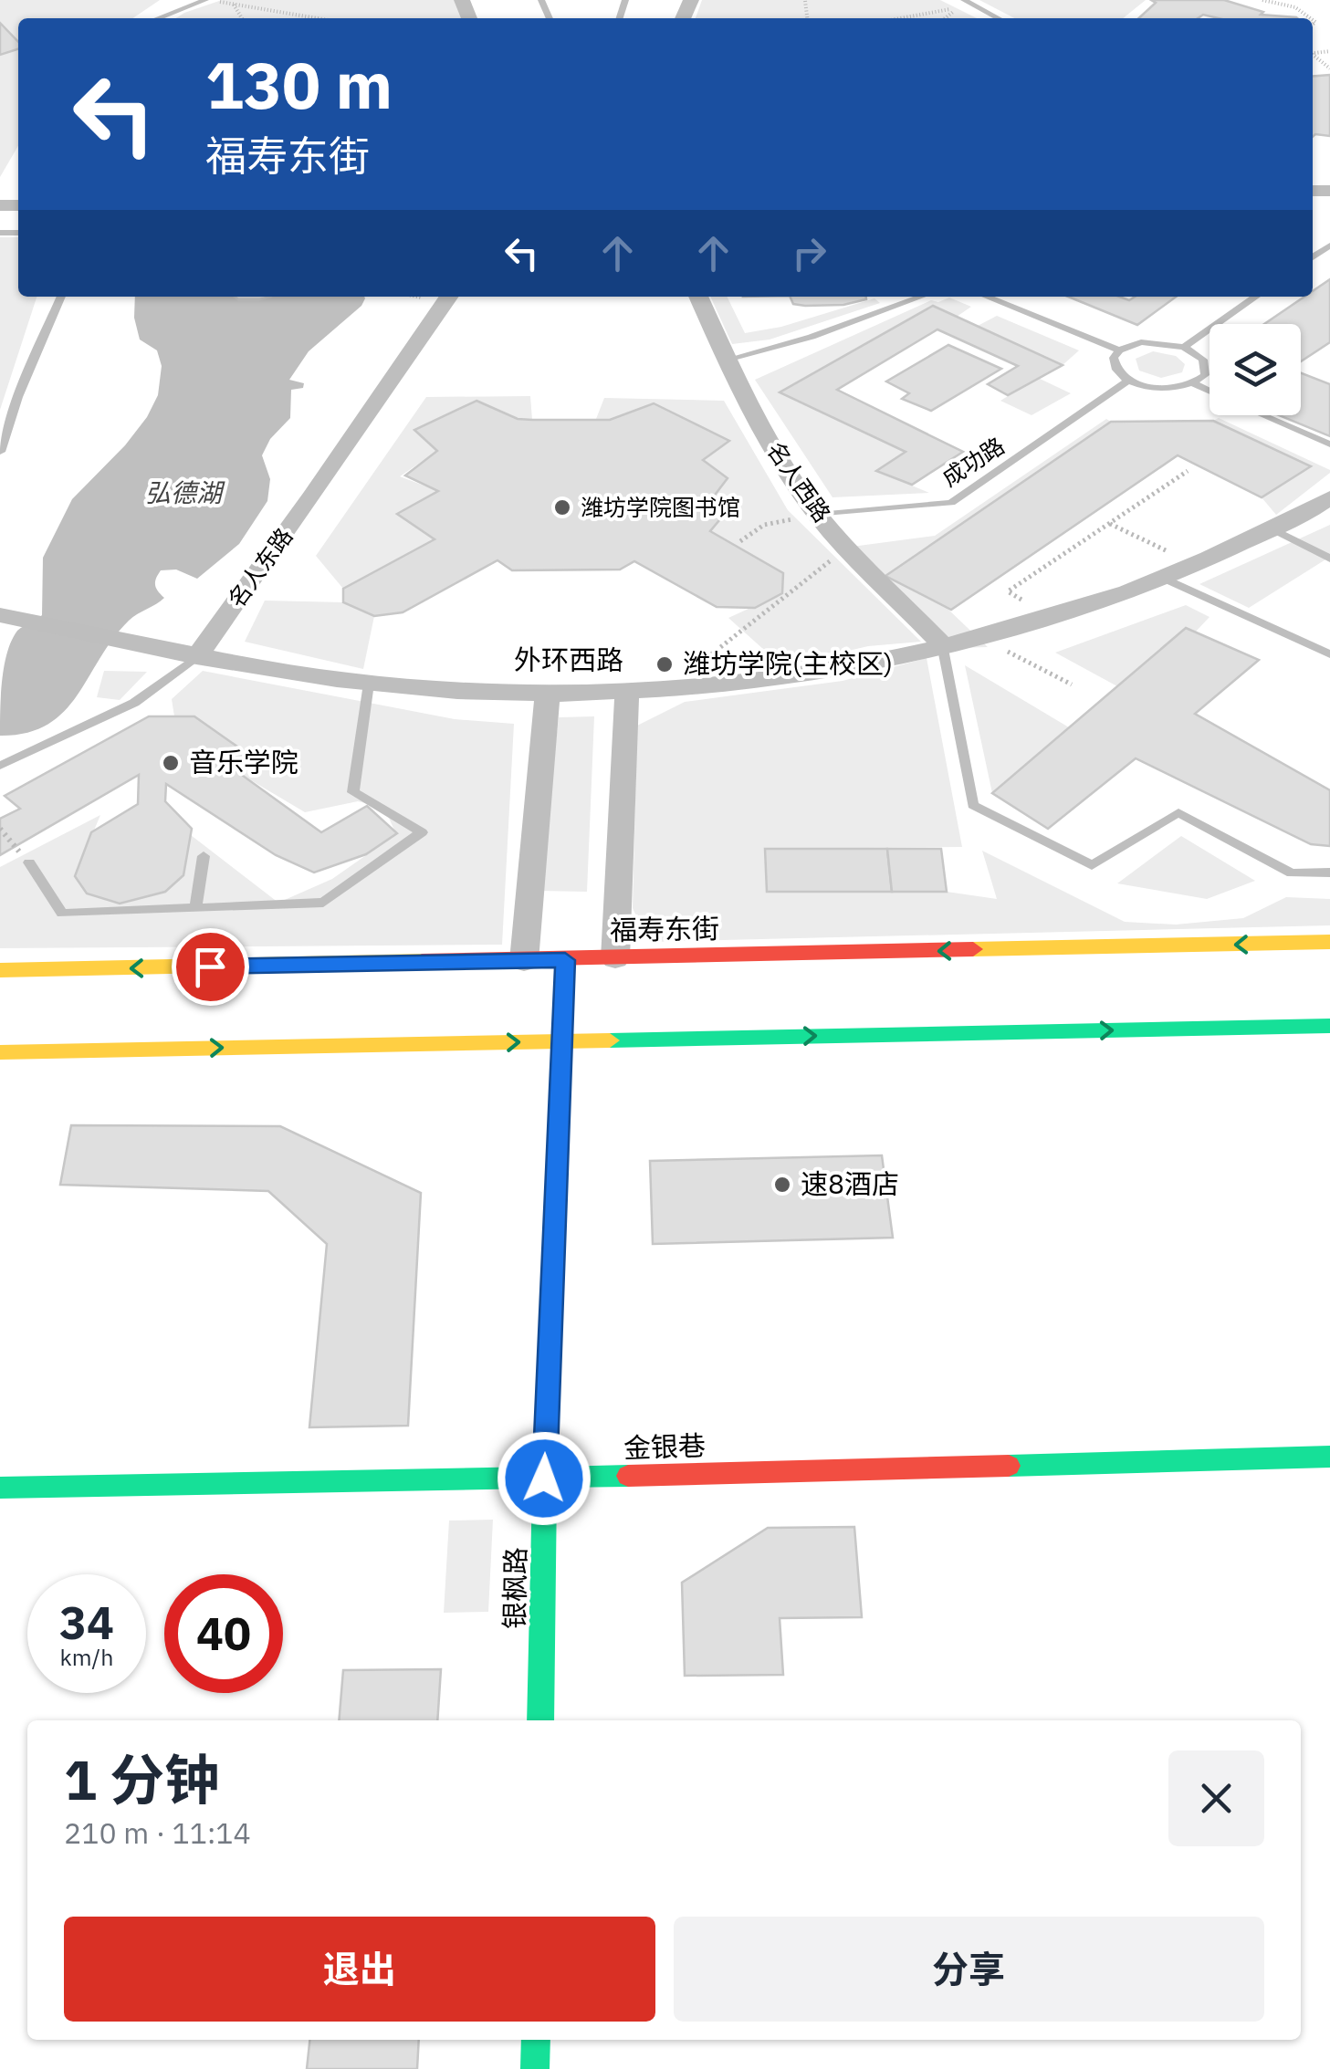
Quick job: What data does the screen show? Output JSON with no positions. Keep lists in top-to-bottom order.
{
  "streets": {
    "main road": ["福寿东街", "金银巷", "银枫路"],
    "street": ["名人西路", "名人东路", "外环西路"],
    "lane": ["成功路"]
  },
  "crossings": [
    ["成功路", "名人西路"],
    ["名人西路", "外环西路"],
    ["名人东路", "外环西路"],
    ["福寿东街", "银枫路"],
    ["金银巷", "银枫路"]
  ],
  "water": ["弘德湖"],
  "places": [
    "潍坊学院图书馆",
    "潍坊学院(主校区)",
    "音乐学院",
    "速8酒店"
  ],
  "page": {
    "turn": ["130 m", "福寿东街"],
    "speed": "34 km/h",
    "limit": "40",
    "heading": ["1 分钟", "210 m · 11:14"],
    "buttons": ["退出", "分享"]
  }
}
